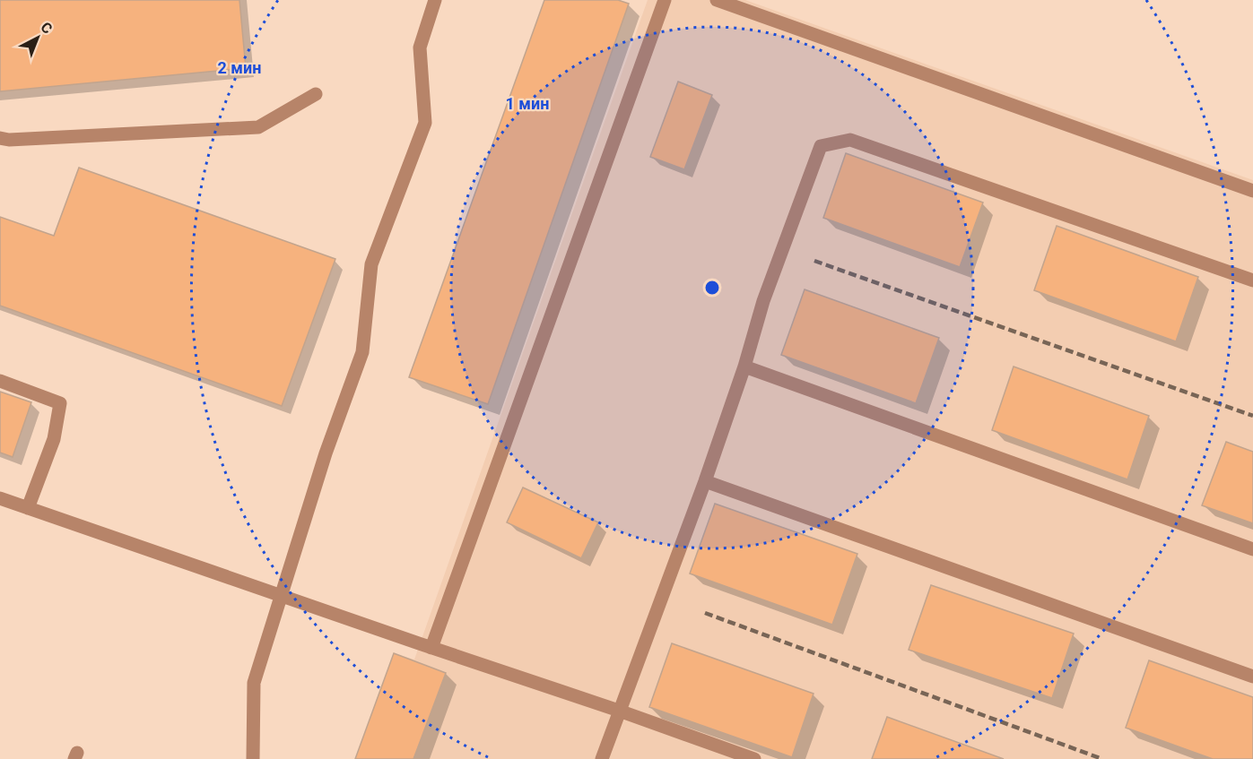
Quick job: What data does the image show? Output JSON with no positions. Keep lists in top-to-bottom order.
{
  "north": "top right",
  "rings": ["2 мин", "1 мин"]
}
